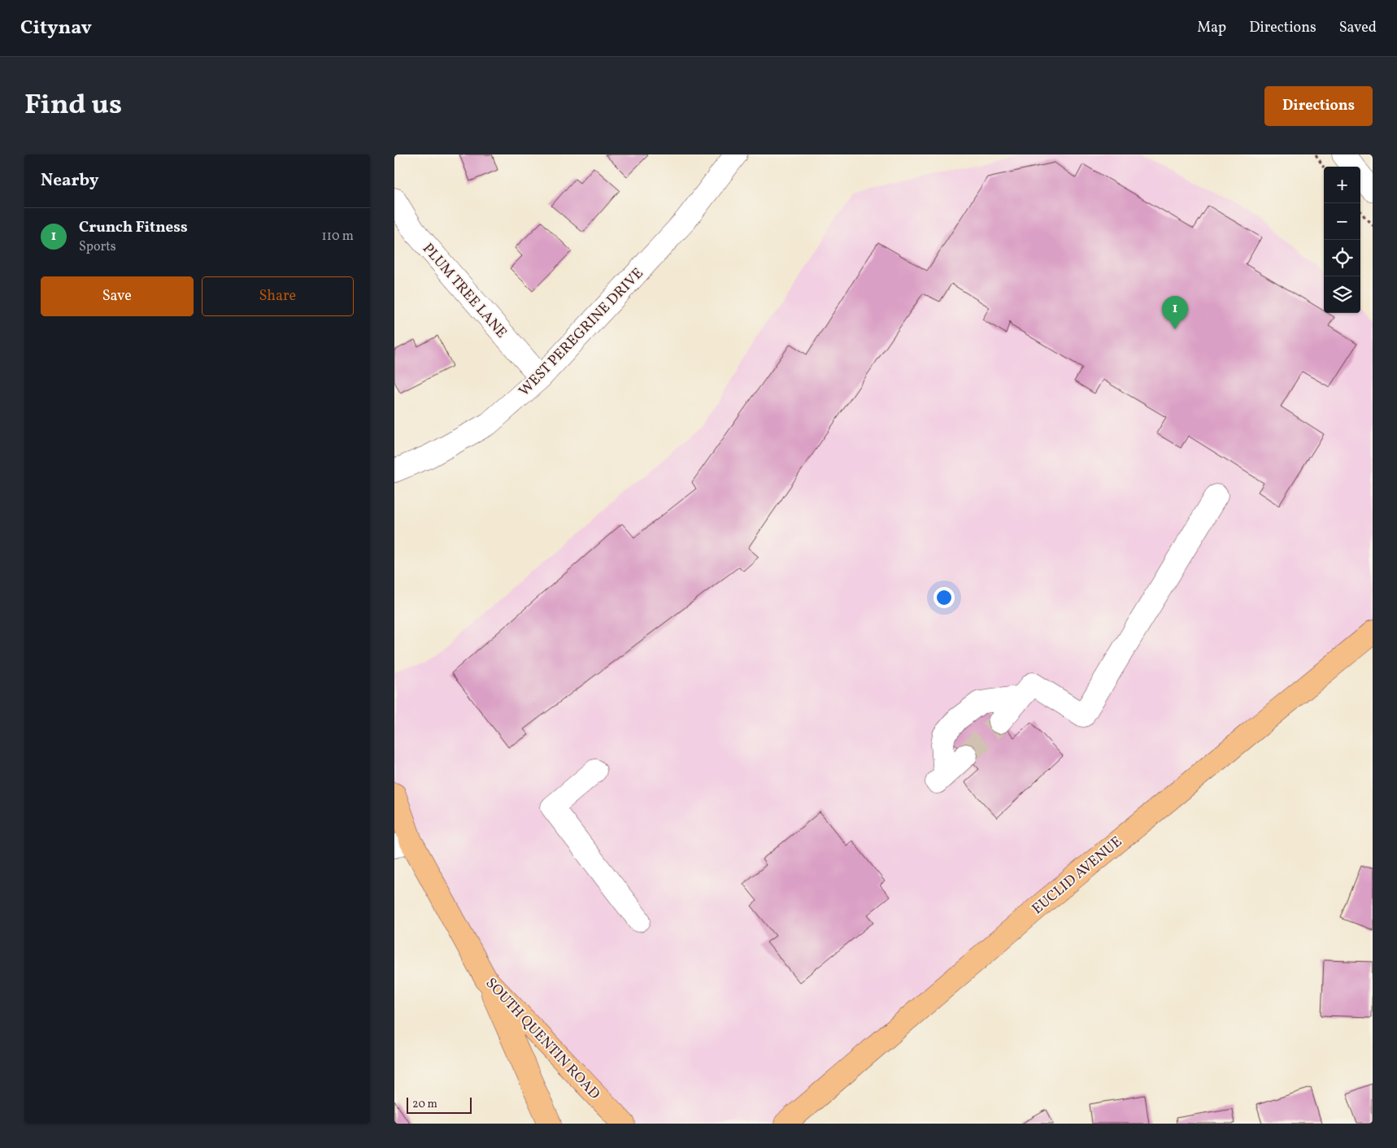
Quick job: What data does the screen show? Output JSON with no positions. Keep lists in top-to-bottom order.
{
  "streets": {
    "main road": ["EUCLID AVENUE", "SOUTH QUENTIN ROAD"],
    "street": ["PLUM TREE LANE", "WEST PEREGRINE DRIVE"]
  },
  "crossings": [
    ["PLUM TREE LANE", "WEST PEREGRINE DRIVE"]
  ],
  "scale_bar": "20 m",
  "page": {
    "header": "Citynav",
    "nav": ["Map", "Directions", "Saved"],
    "title": "Find us",
    "buttons": [
      "Directions",
      ["Save", "Share"]
    ],
    "heading": "Nearby",
    "map_buttons": ["+", "−"],
    "list": [
      {
        "mark": "1",
        "name": "Crunch Fitness",
        "note": "Sports",
        "value": "110 m"
      }
    ],
    "pins": "1",
    "scale": "20 m"
  }
}
